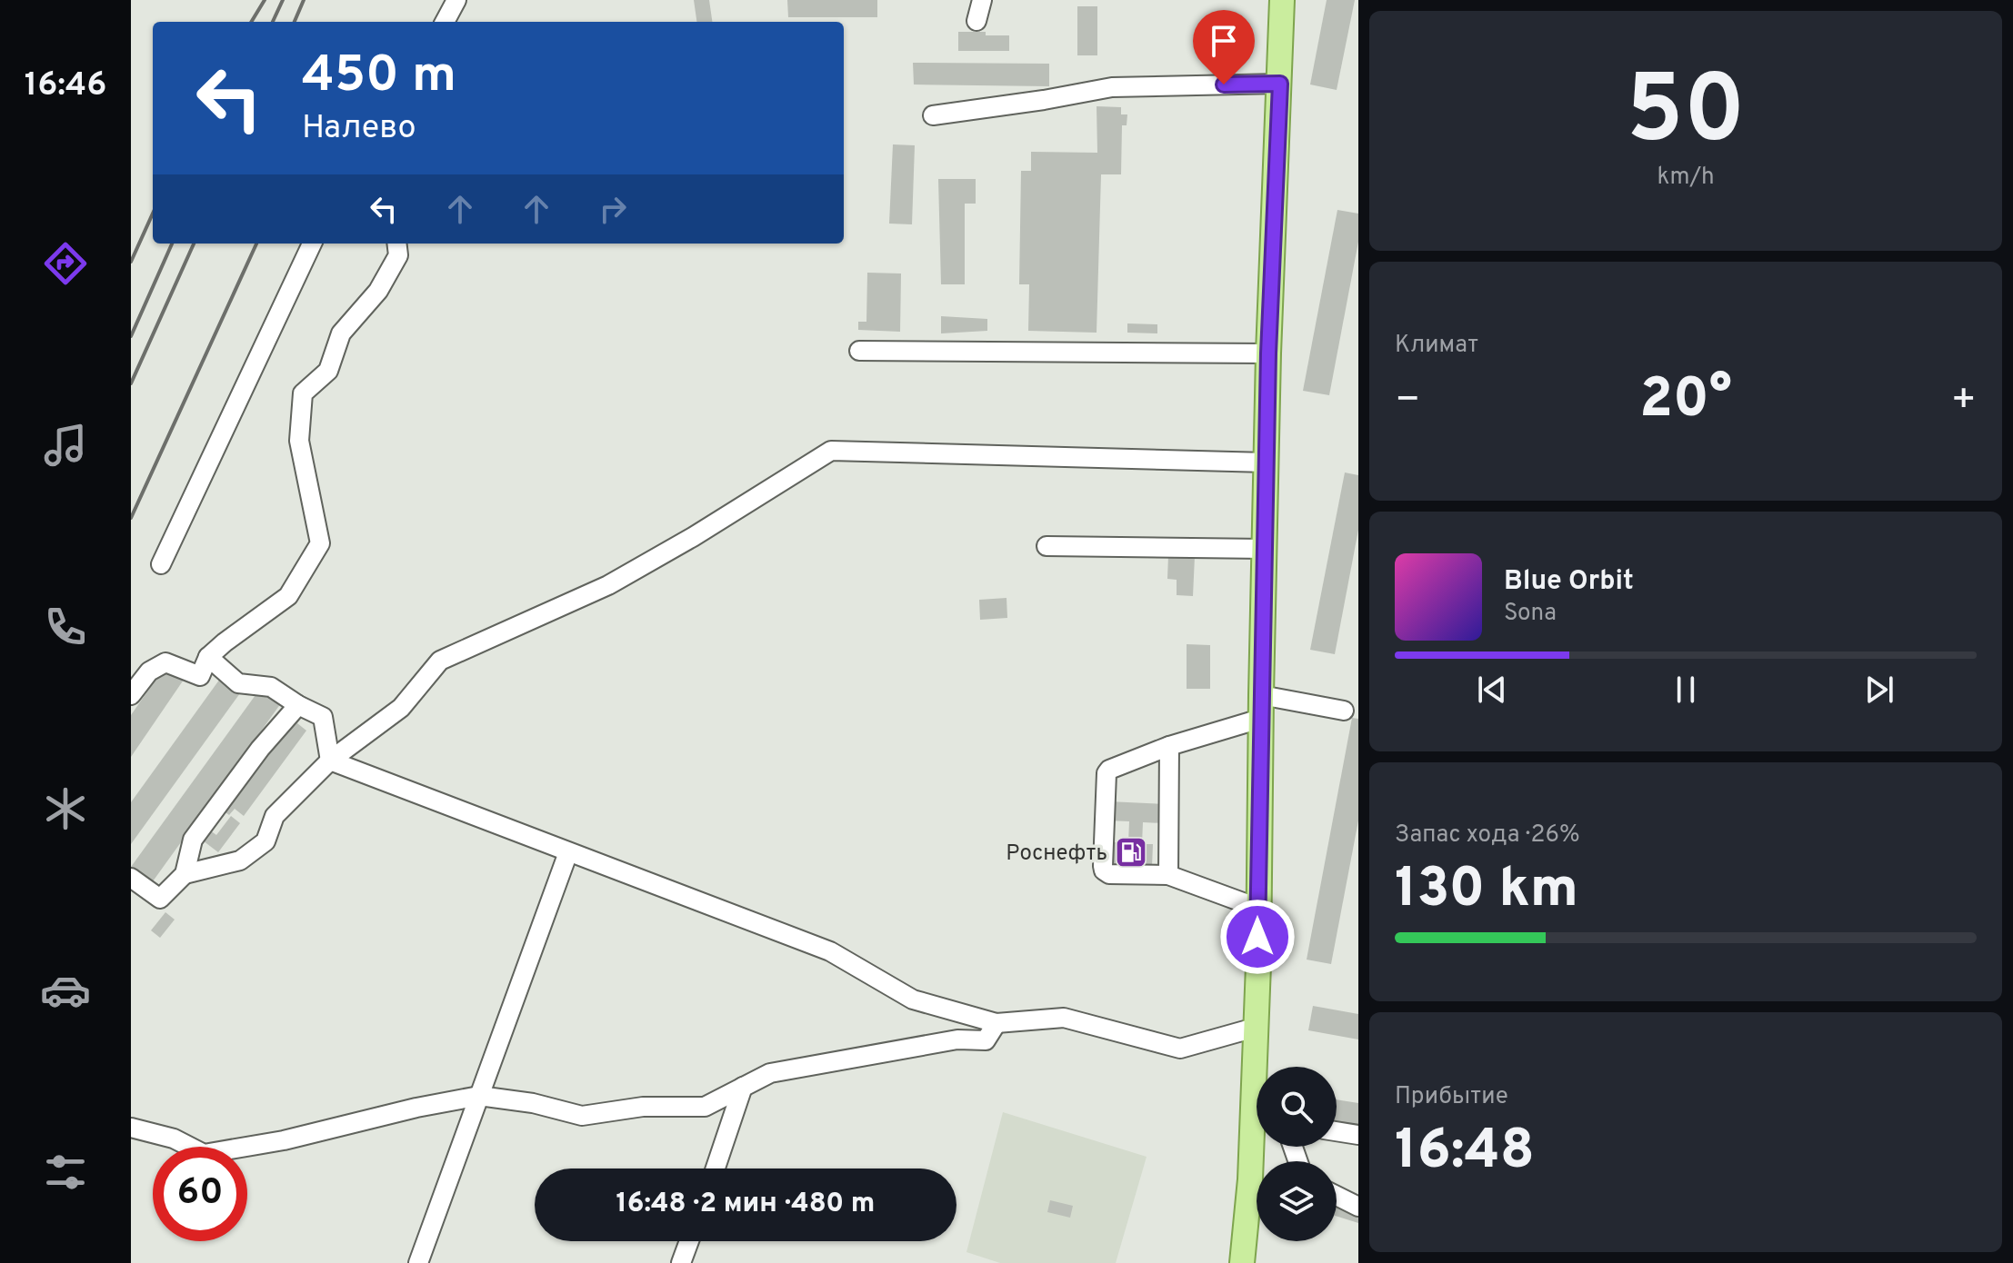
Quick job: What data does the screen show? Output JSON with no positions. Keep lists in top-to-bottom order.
{
  "places": {
    "fuel station": ["Роснефть"]
  },
  "page": {
    "tabs": "16:46",
    "tile": [
      ["50", "km/h"],
      "Климат",
      ["Запас хода · 26%", "130 km"],
      ["Прибытие", "16:48"]
    ],
    "turn": ["450 m", "Налево"],
    "heat": ["−", "20°", "+"],
    "song": ["Blue Orbit", "Sona"],
    "limit": "60",
    "trip": "16:48 · 2 мин · 480 m"
  }
}
